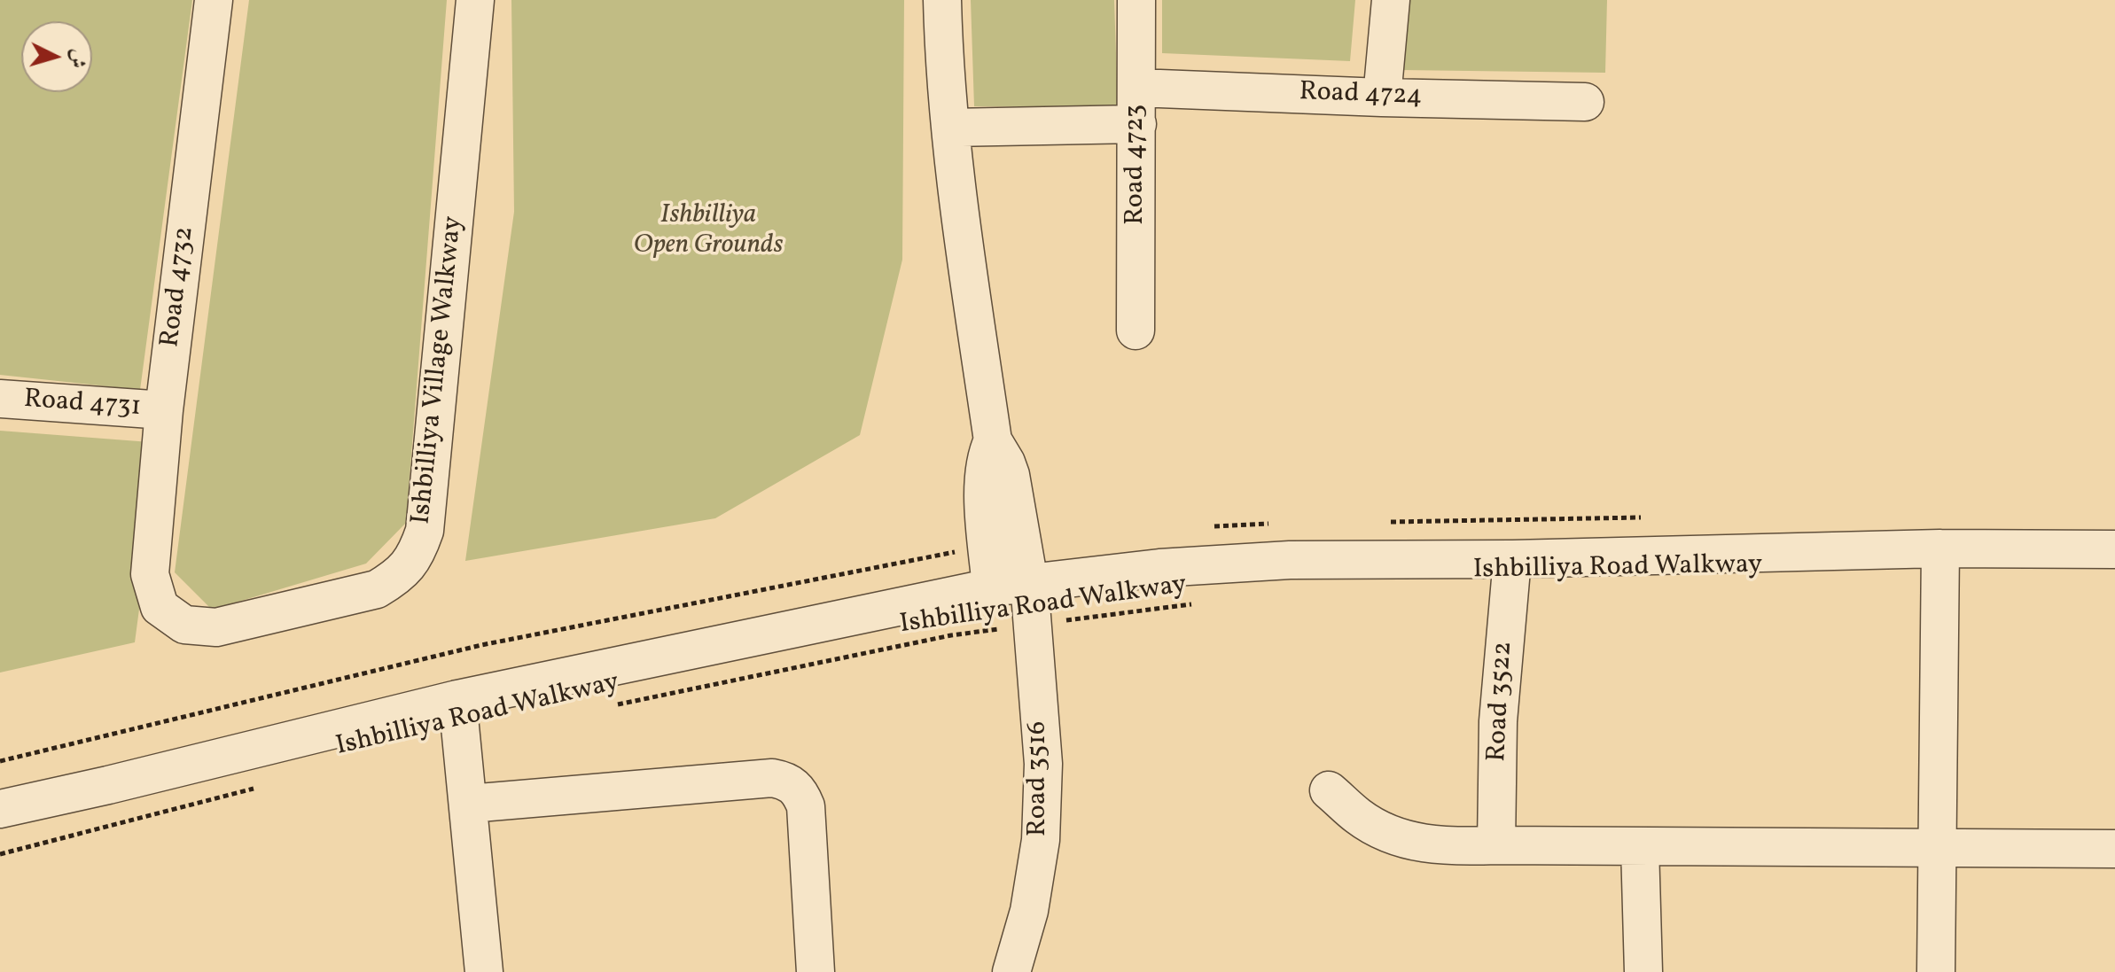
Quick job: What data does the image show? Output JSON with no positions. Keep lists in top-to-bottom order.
{
  "streets": {
    "street": [
      "Road 4724",
      "Road 4723",
      "Road 4732",
      "Ishbilliya Village Walkway",
      "Road 4731",
      "Road 3522",
      "Road 3516"
    ],
    "path": ["Ishbilliya Road Walkway"]
  },
  "crossings": [
    ["Road 4724", "Road 4723"],
    ["Road 4732", "Ishbilliya Village Walkway"],
    ["Road 4732", "Road 4731"],
    ["Ishbilliya Road Walkway", "Road 3516"]
  ],
  "parks": ["Ishbilliya Open Grounds"],
  "north": "right"
}
